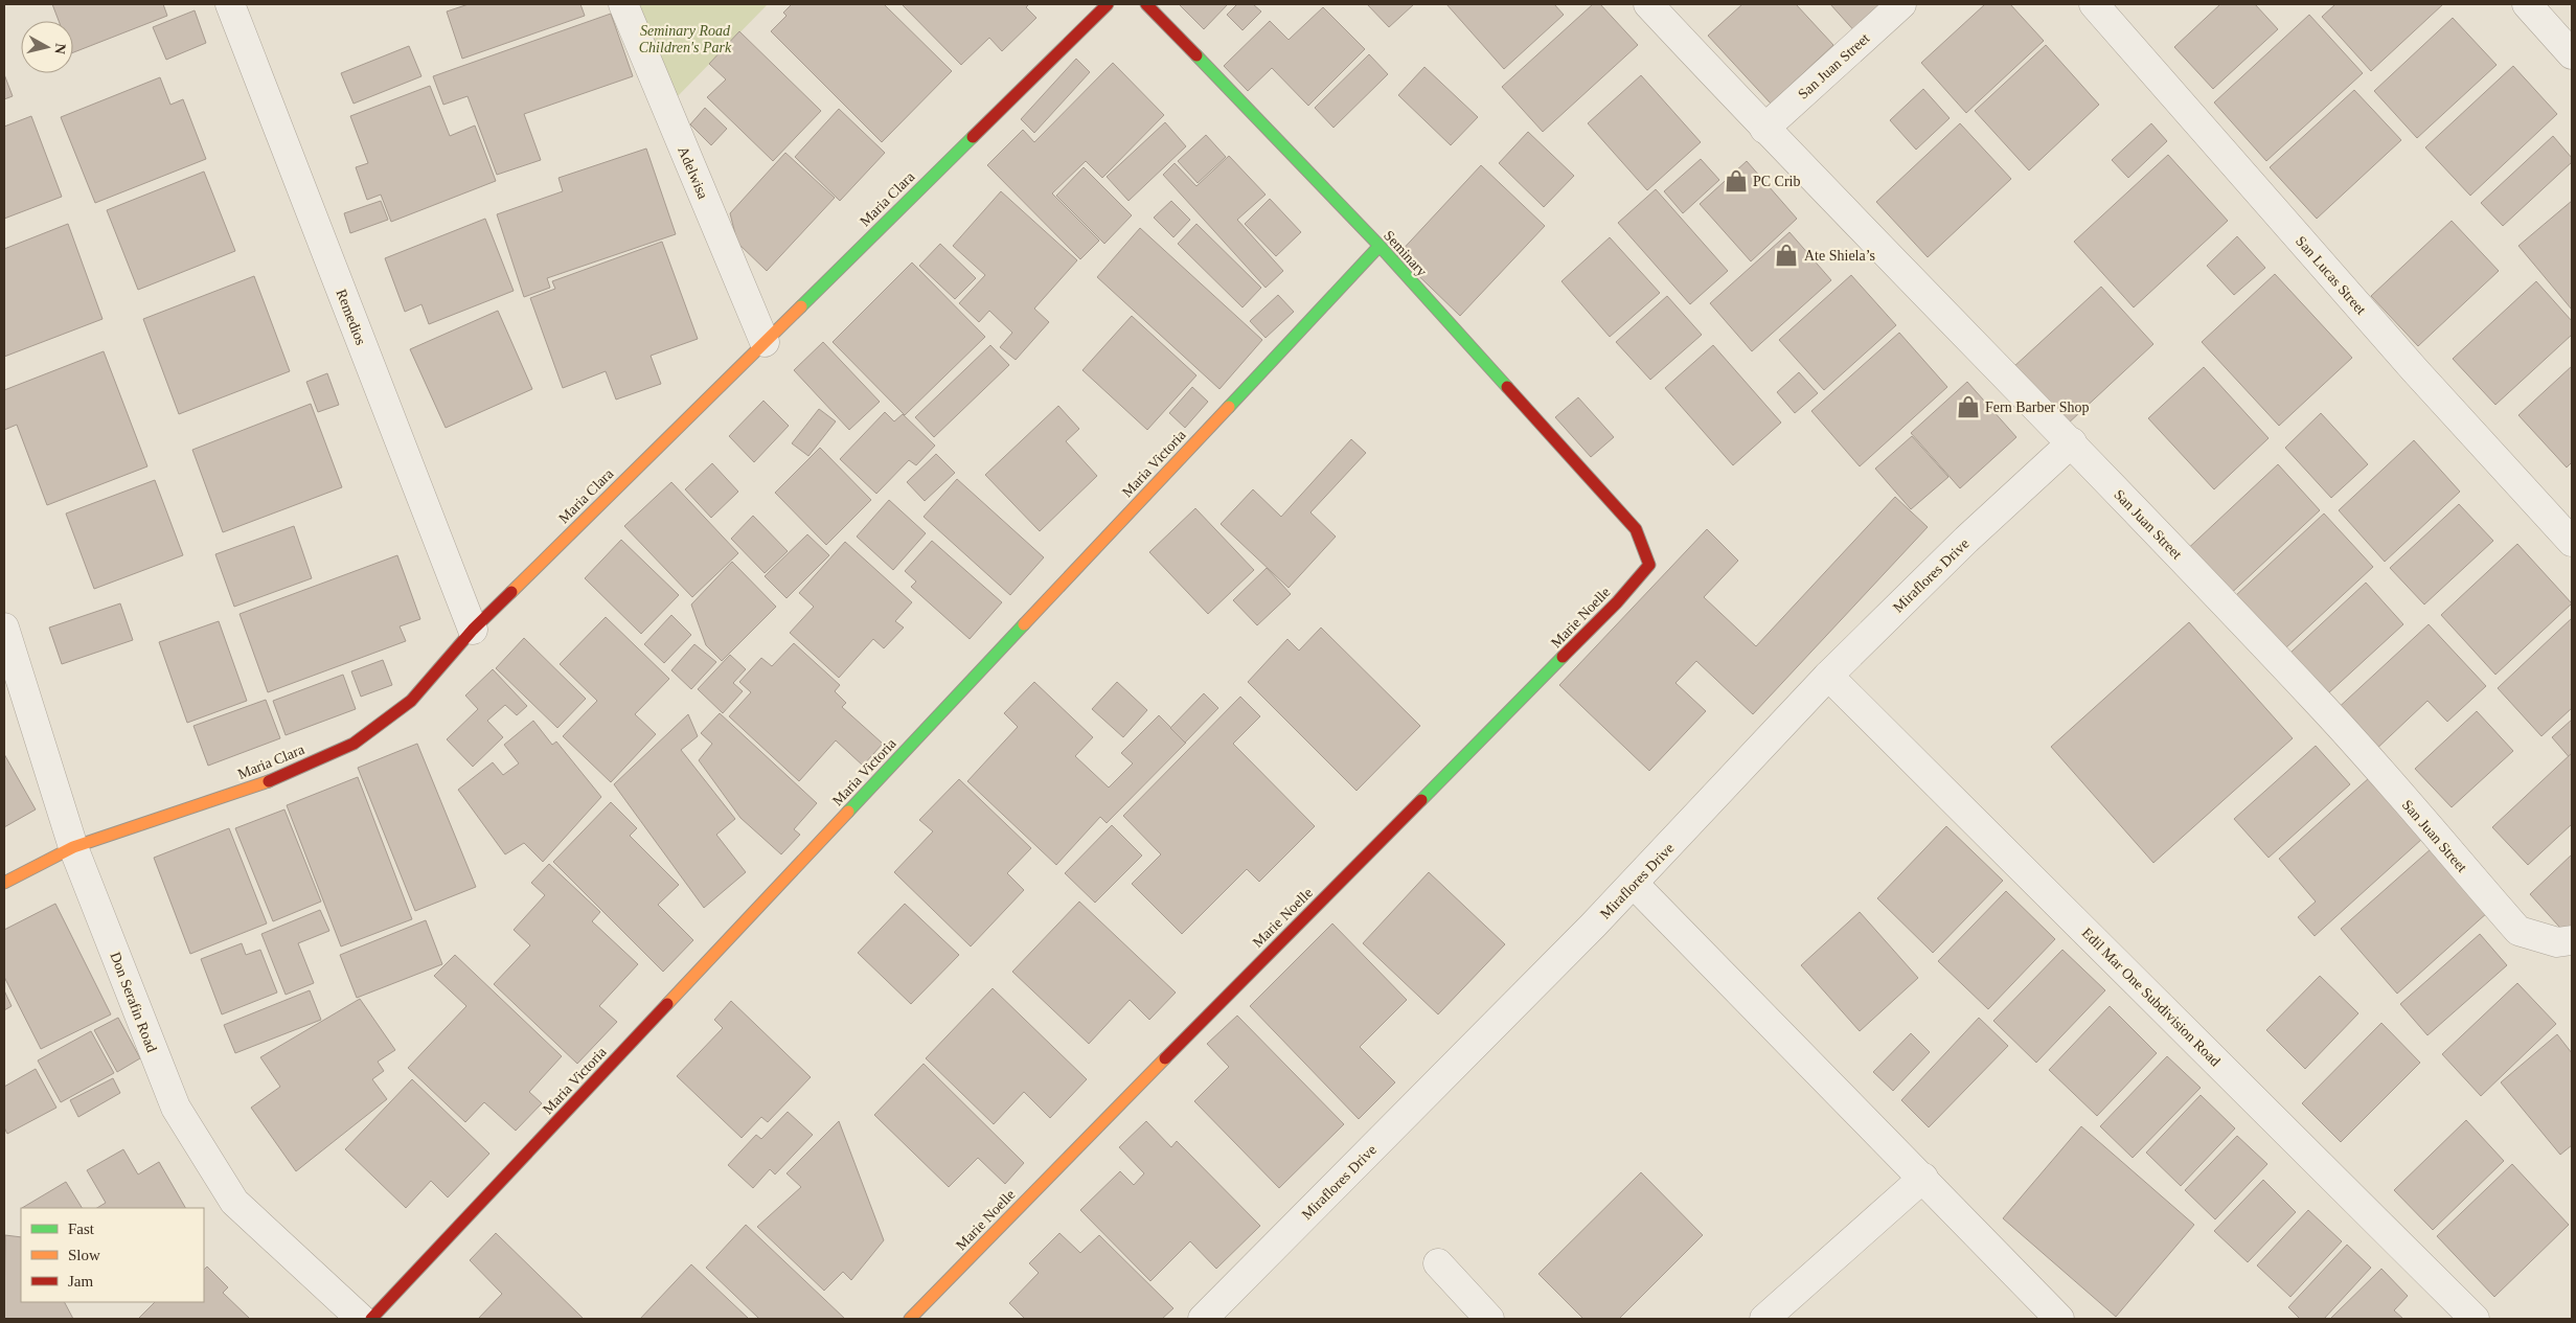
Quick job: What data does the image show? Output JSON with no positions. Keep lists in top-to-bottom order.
{
  "streets": {
    "street": [
      "San Juan Street",
      "Adelwisa",
      "Maria Clara",
      "Seminary",
      "San Lucas Street",
      "Remedios",
      "Maria Victoria",
      "Miraflores Drive",
      "Marie Noelle",
      "Edil Mar One Subdivision Road",
      "Don Serafin Road"
    ]
  },
  "crossings": [
    ["San Juan Street", "Miraflores Drive"],
    ["Adelwisa", "Maria Clara"],
    ["Maria Clara", "Remedios"],
    ["Maria Clara", "Don Serafin Road"],
    ["Seminary", "Maria Victoria"],
    ["Seminary", "Marie Noelle"],
    ["Miraflores Drive", "Edil Mar One Subdivision Road"]
  ],
  "parks": ["Seminary Road Children's Park"],
  "places": {
    "shop": ["PC Crib", "Ate Shiela’s", "Fern Barber Shop"]
  },
  "legend": ["Fast", "Slow", "Jam"],
  "north": "right"
}
